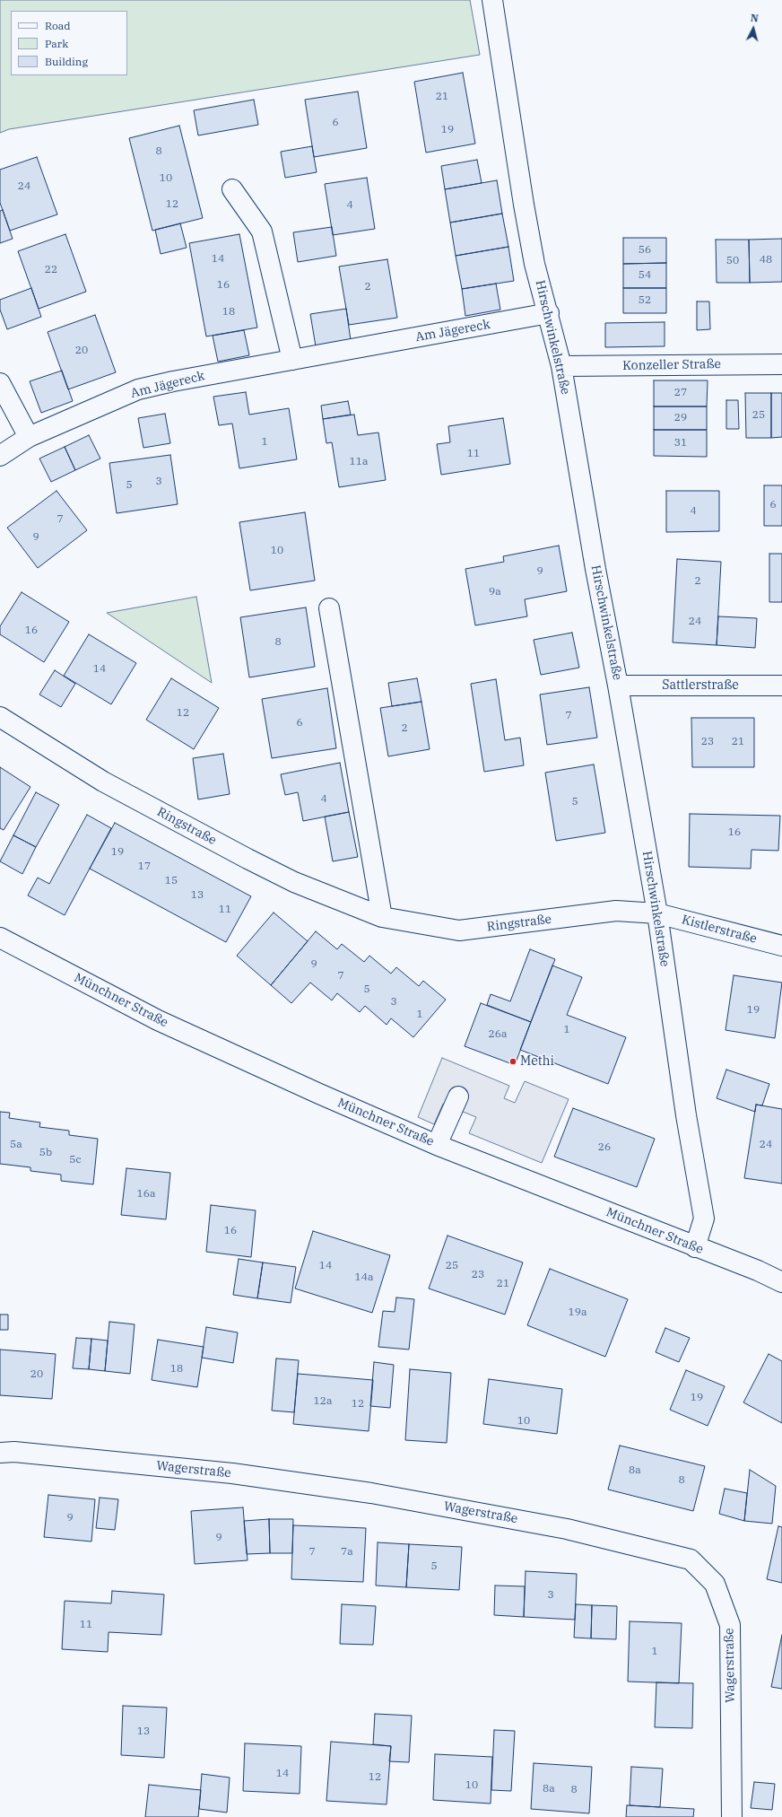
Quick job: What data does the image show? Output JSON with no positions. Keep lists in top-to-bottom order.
{
  "streets": {
    "street": [
      "Am Jägereck",
      "Hirschwinkelstraße",
      "Konzeller Straße",
      "Sattlerstraße",
      "Ringstraße",
      "Kistlerstraße",
      "Münchner Straße",
      "Wagerstraße"
    ]
  },
  "crossings": [
    ["Am Jägereck", "Hirschwinkelstraße"],
    ["Hirschwinkelstraße", "Konzeller Straße"],
    ["Hirschwinkelstraße", "Sattlerstraße"],
    ["Hirschwinkelstraße", "Ringstraße"],
    ["Hirschwinkelstraße", "Kistlerstraße"],
    ["Hirschwinkelstraße", "Münchner Straße"],
    ["Ringstraße", "Kistlerstraße"]
  ],
  "places": ["Methi"],
  "house_numbers": [
    "21",
    "6",
    "19",
    "8",
    "10",
    "24",
    "12",
    "4",
    "56",
    "14",
    "48",
    "50",
    "22",
    "54",
    "16",
    "2",
    "52",
    "18",
    "20",
    "27",
    "25",
    "29",
    "1",
    "31",
    "11",
    "11a",
    "3",
    "5",
    "6",
    "4",
    "7",
    "9",
    "10",
    "9",
    "2",
    "9a",
    "24",
    "16",
    "8",
    "14",
    "12",
    "7",
    "6",
    "2",
    "23",
    "21",
    "4",
    "5",
    "16",
    "19",
    "17",
    "15",
    "13",
    "11",
    "9",
    "7",
    "5",
    "3",
    "19",
    "1",
    "1",
    "26a",
    "5a",
    "24",
    "26",
    "5b",
    "5c",
    "16a",
    "16",
    "14",
    "25",
    "23",
    "14a",
    "21",
    "19a",
    "18",
    "20",
    "19",
    "12a",
    "12",
    "10",
    "8a",
    "8",
    "9",
    "9",
    "7",
    "7a",
    "5",
    "3",
    "11",
    "1",
    "13",
    "14",
    "12",
    "10",
    "8a",
    "8"
  ],
  "legend": ["Road", "Park", "Building"],
  "north": "top"
}
